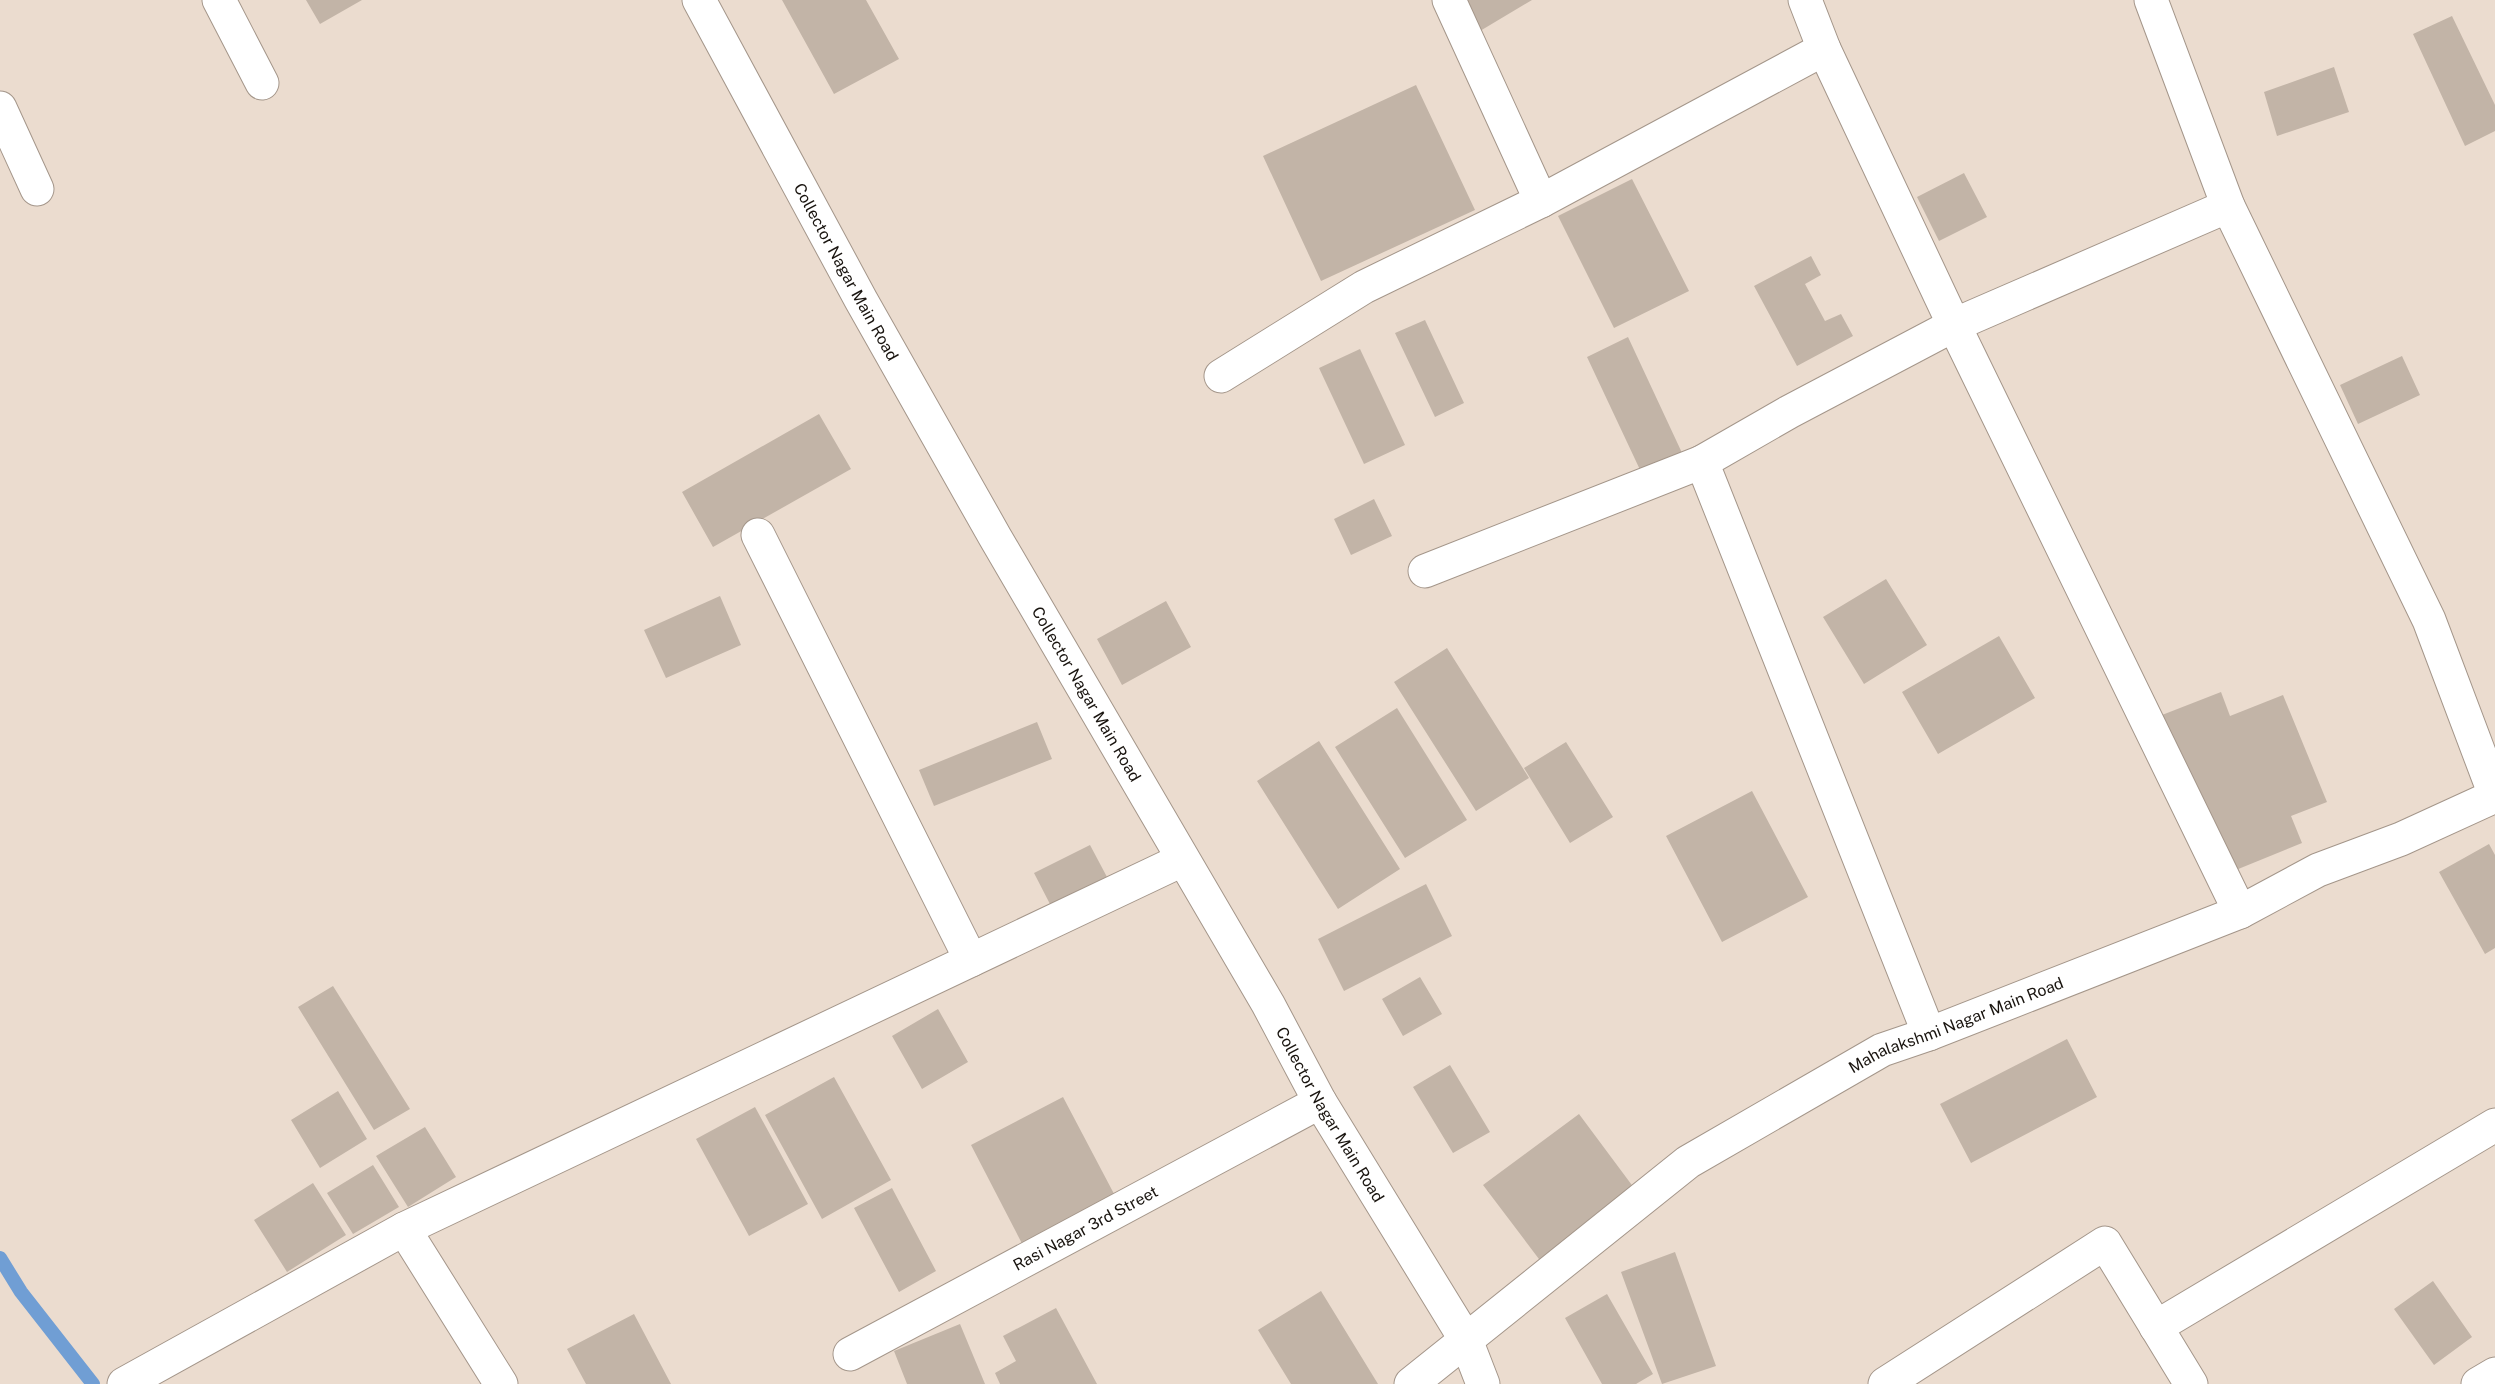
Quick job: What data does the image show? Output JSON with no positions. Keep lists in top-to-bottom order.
{
  "streets": {
    "street": ["Collector Nagar Main Road", "Mahalakshmi Nagar Main Road", "Rasi Nagar 3rd Street"]
  },
  "crossings": [
    ["Collector Nagar Main Road", "Mahalakshmi Nagar Main Road"],
    ["Collector Nagar Main Road", "Rasi Nagar 3rd Street"]
  ]
}
